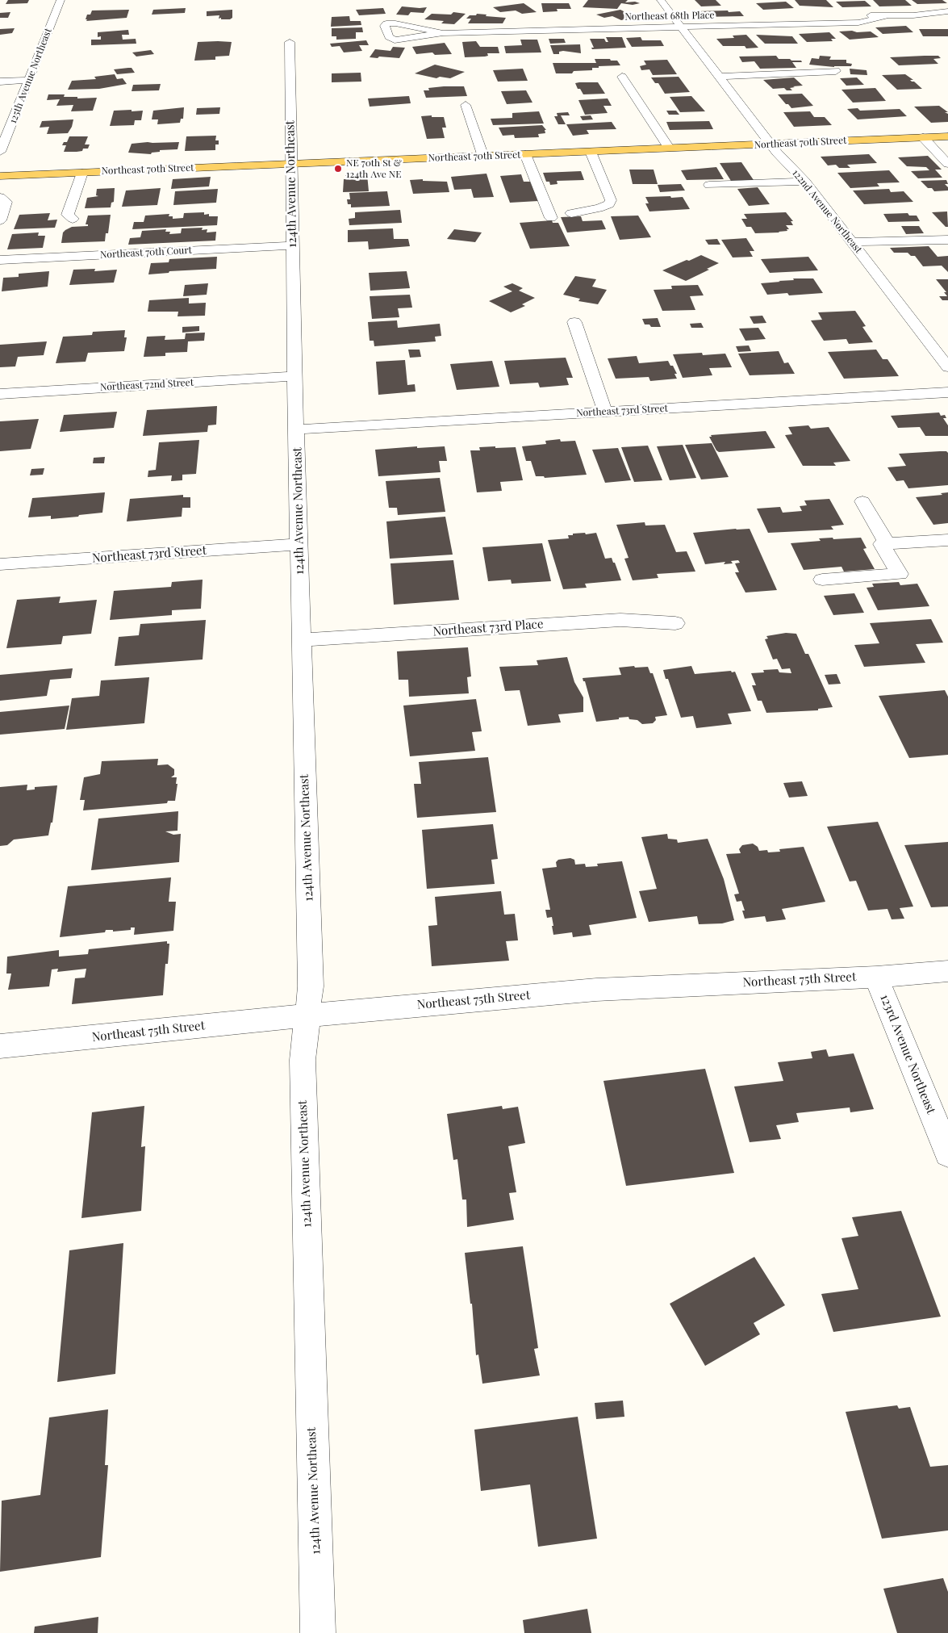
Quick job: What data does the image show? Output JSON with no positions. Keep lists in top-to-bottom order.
{
  "streets": {
    "main road": ["Northeast 70th Street"],
    "street": [
      "Northeast 68th Place",
      "125th Avenue Northeast",
      "124th Avenue Northeast",
      "122nd Avenue Northeast",
      "Northeast 70th Court",
      "Northeast 72nd Street",
      "Northeast 73rd Street",
      "Northeast 73rd Place",
      "Northeast 75th Street",
      "123rd Avenue Northeast"
    ]
  },
  "crossings": [
    ["Northeast 68th Place", "122nd Avenue Northeast"],
    ["Northeast 70th Street", "124th Avenue Northeast"],
    ["Northeast 70th Street", "122nd Avenue Northeast"],
    ["124th Avenue Northeast", "Northeast 70th Court"],
    ["124th Avenue Northeast", "Northeast 72nd Street"],
    ["124th Avenue Northeast", "Northeast 73rd Street"],
    ["124th Avenue Northeast", "Northeast 73rd Place"],
    ["124th Avenue Northeast", "Northeast 75th Street"],
    ["Northeast 75th Street", "123rd Avenue Northeast"]
  ],
  "places": ["NE 70th St & 124th Ave NE"]
}
